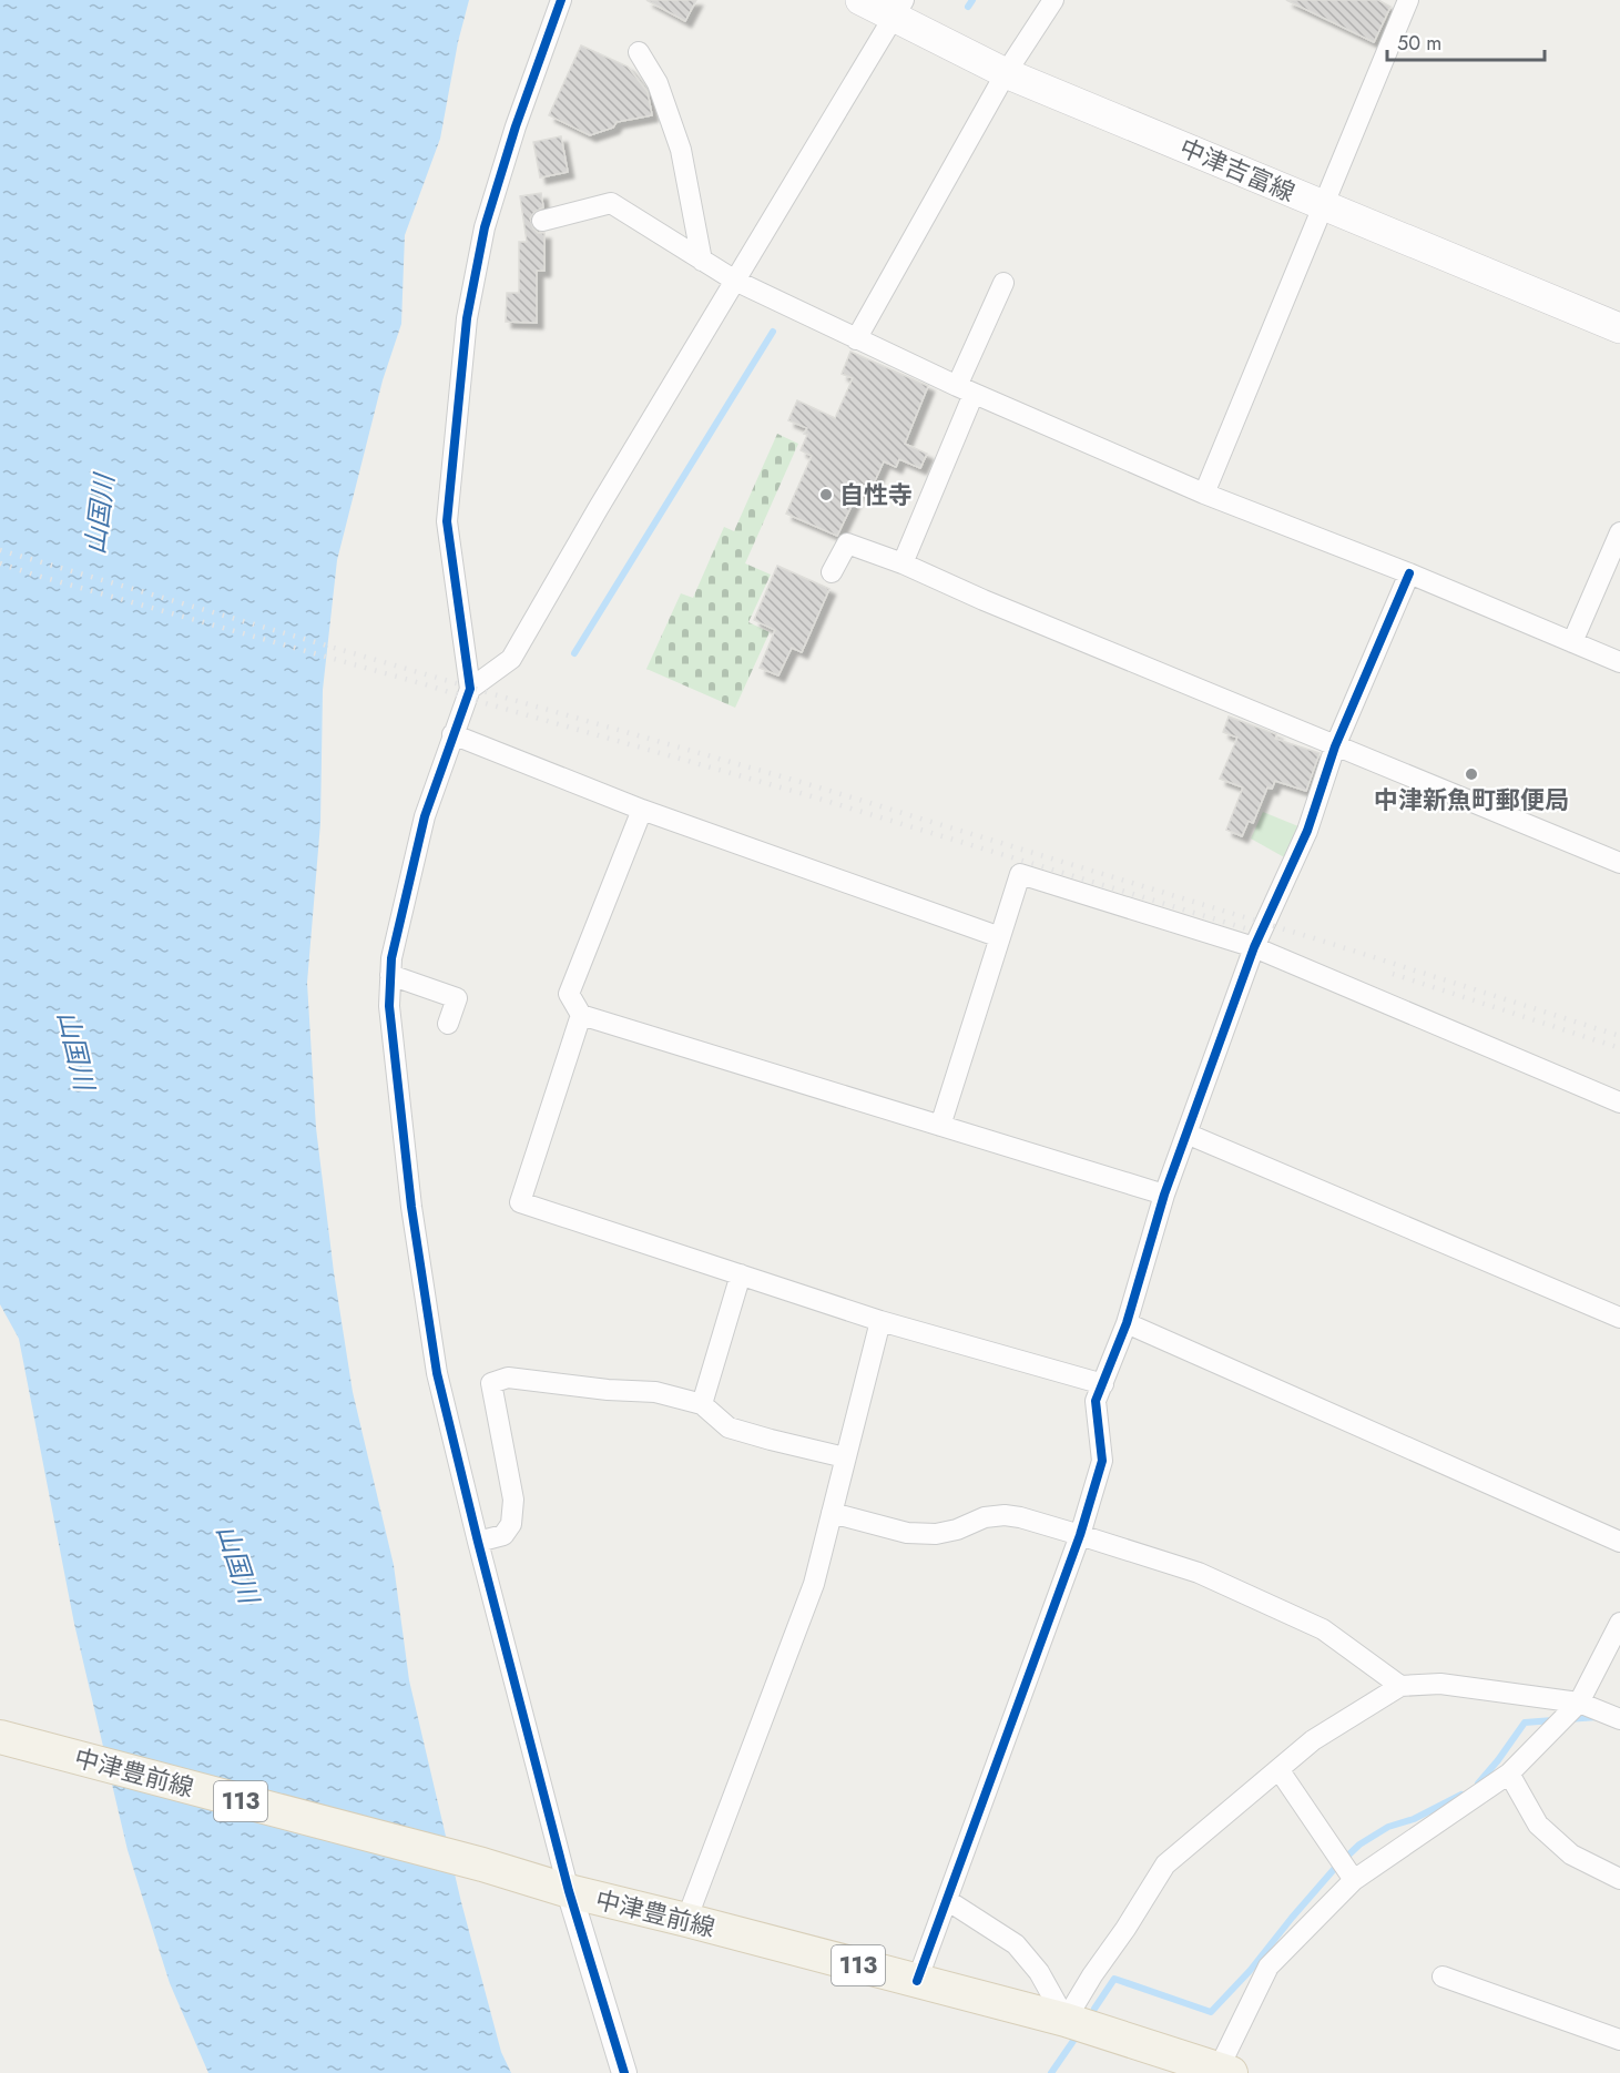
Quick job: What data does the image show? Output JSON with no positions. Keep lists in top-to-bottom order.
{
  "streets": {
    "main road": ["中津吉富線", "中津豊前線", "113"]
  },
  "water": ["山国川"],
  "places": ["自性寺", "中津新魚町郵便局"],
  "scale_bar": "50 m"
}
